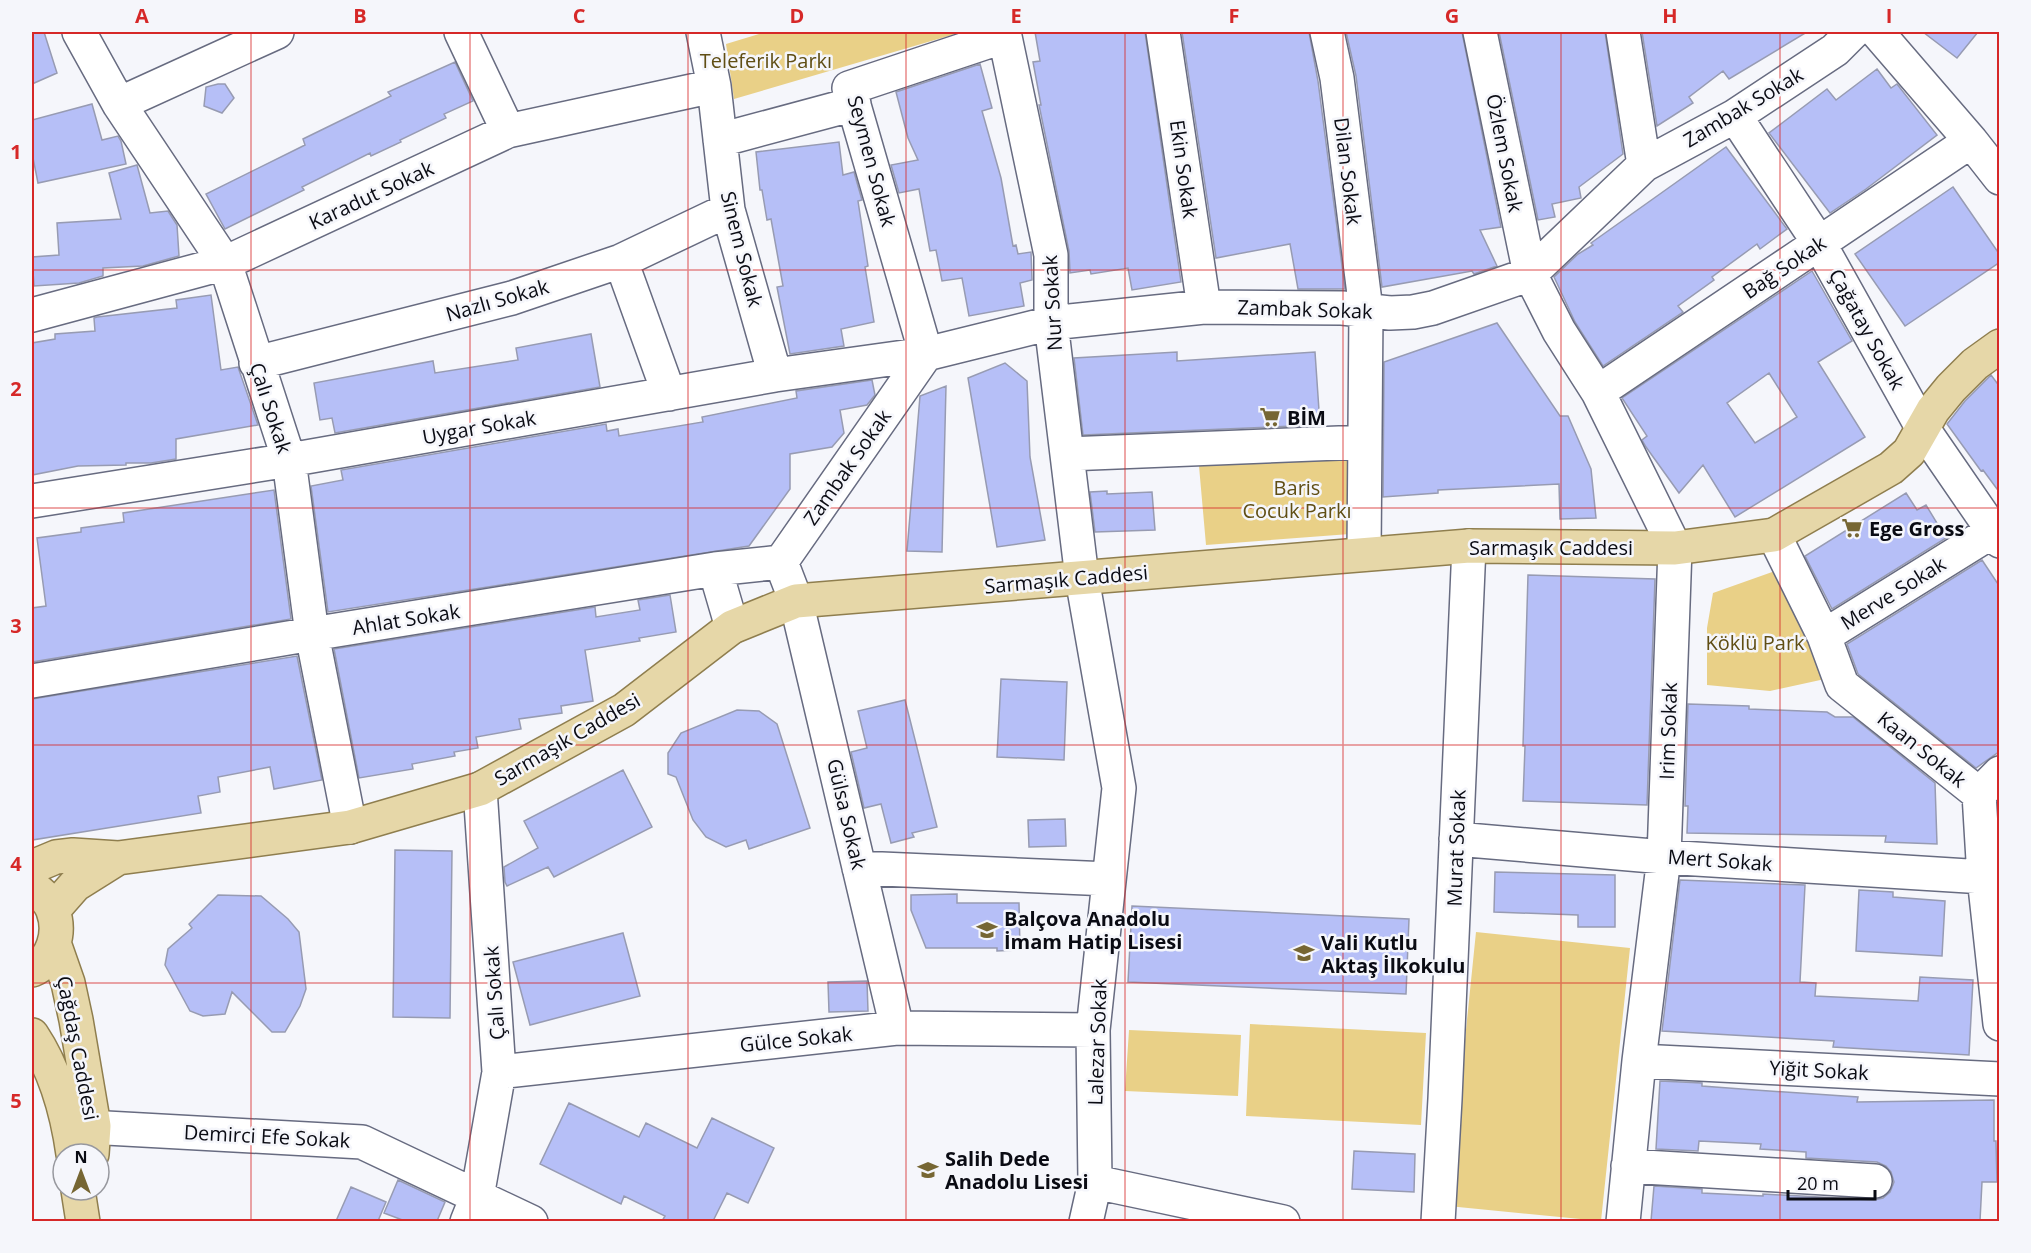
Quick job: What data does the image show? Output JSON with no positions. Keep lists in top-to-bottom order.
{
  "streets": {
    "main road": ["Sarmaşık Caddesi", "Çağdaş Caddesi"],
    "street": [
      "Zambak Sokak",
      "Özlem Sokak",
      "Seymen Sokak",
      "Ekin Sokak",
      "Dilan Sokak",
      "Karadut Sokak",
      "Sinem Sokak",
      "Bağ Sokak",
      "Nazlı Sokak",
      "Nur Sokak",
      "Çağatay Sokak",
      "Çalı Sokak",
      "Uygar Sokak",
      "Merve Sokak",
      "Ahlat Sokak",
      "Irim Sokak",
      "Kaan Sokak",
      "Gülsa Sokak",
      "Murat Sokak",
      "Mert Sokak",
      "Gülce Sokak",
      "Lalezar Sokak",
      "Yiğit Sokak",
      "Demirci Efe Sokak"
    ]
  },
  "crossings": [
    ["Zambak Sokak", "Özlem Sokak"],
    ["Zambak Sokak", "Seymen Sokak"],
    ["Zambak Sokak", "Ekin Sokak"],
    ["Zambak Sokak", "Dilan Sokak"],
    ["Zambak Sokak", "Nur Sokak"],
    ["Zambak Sokak", "Çağatay Sokak"],
    ["Zambak Sokak", "Uygar Sokak"],
    ["Zambak Sokak", "Ahlat Sokak"],
    ["Zambak Sokak", "Irim Sokak"],
    ["Zambak Sokak", "Gülsa Sokak"],
    ["Özlem Sokak", "Irim Sokak"],
    ["Seymen Sokak", "Nur Sokak"],
    ["Seymen Sokak", "Uygar Sokak"],
    ["Karadut Sokak", "Sinem Sokak"],
    ["Karadut Sokak", "Çalı Sokak"],
    ["Sinem Sokak", "Nazlı Sokak"],
    ["Sinem Sokak", "Uygar Sokak"],
    ["Bağ Sokak", "Çağatay Sokak"],
    ["Bağ Sokak", "Irim Sokak"],
    ["Nazlı Sokak", "Çalı Sokak"],
    ["Nur Sokak", "Sarmaşık Caddesi"],
    ["Nur Sokak", "Lalezar Sokak"],
    ["Çağatay Sokak", "Sarmaşık Caddesi"],
    ["Çağatay Sokak", "Merve Sokak"],
    ["Çalı Sokak", "Uygar Sokak"],
    ["Çalı Sokak", "Sarmaşık Caddesi"],
    ["Çalı Sokak", "Ahlat Sokak"],
    ["Çalı Sokak", "Gülce Sokak"],
    ["Çalı Sokak", "Demirci Efe Sokak"],
    ["Sarmaşık Caddesi", "Irim Sokak"],
    ["Sarmaşık Caddesi", "Kaan Sokak"],
    ["Sarmaşık Caddesi", "Gülsa Sokak"],
    ["Sarmaşık Caddesi", "Murat Sokak"],
    ["Sarmaşık Caddesi", "Lalezar Sokak"],
    ["Sarmaşık Caddesi", "Çağdaş Caddesi"],
    ["Merve Sokak", "Kaan Sokak"],
    ["Ahlat Sokak", "Gülsa Sokak"],
    ["Irim Sokak", "Mert Sokak"],
    ["Irim Sokak", "Yiğit Sokak"],
    ["Kaan Sokak", "Mert Sokak"],
    ["Gülsa Sokak", "Gülce Sokak"],
    ["Murat Sokak", "Mert Sokak"],
    ["Gülce Sokak", "Lalezar Sokak"],
    ["Çağdaş Caddesi", "Demirci Efe Sokak"]
  ],
  "parks": ["Teleferik Parkı", "Baris Cocuk Parkı", "Köklü Park"],
  "places": {
    "supermarket": ["BİM", "Ege Gross"],
    "school or university": ["Balçova Anadolu İmam Hatip Lisesi", "Vali Kutlu Aktaş İlkokulu", "Salih Dede Anadolu Lisesi"]
  },
  "scale_bar": "20 m",
  "north": "top",
  "grid": {
    "columns": [
      "A",
      "B",
      "C",
      "D",
      "E",
      "F",
      "G",
      "H",
      "I"
    ],
    "rows": [
      "1",
      "2",
      "3",
      "4",
      "5"
    ]
  }
}
